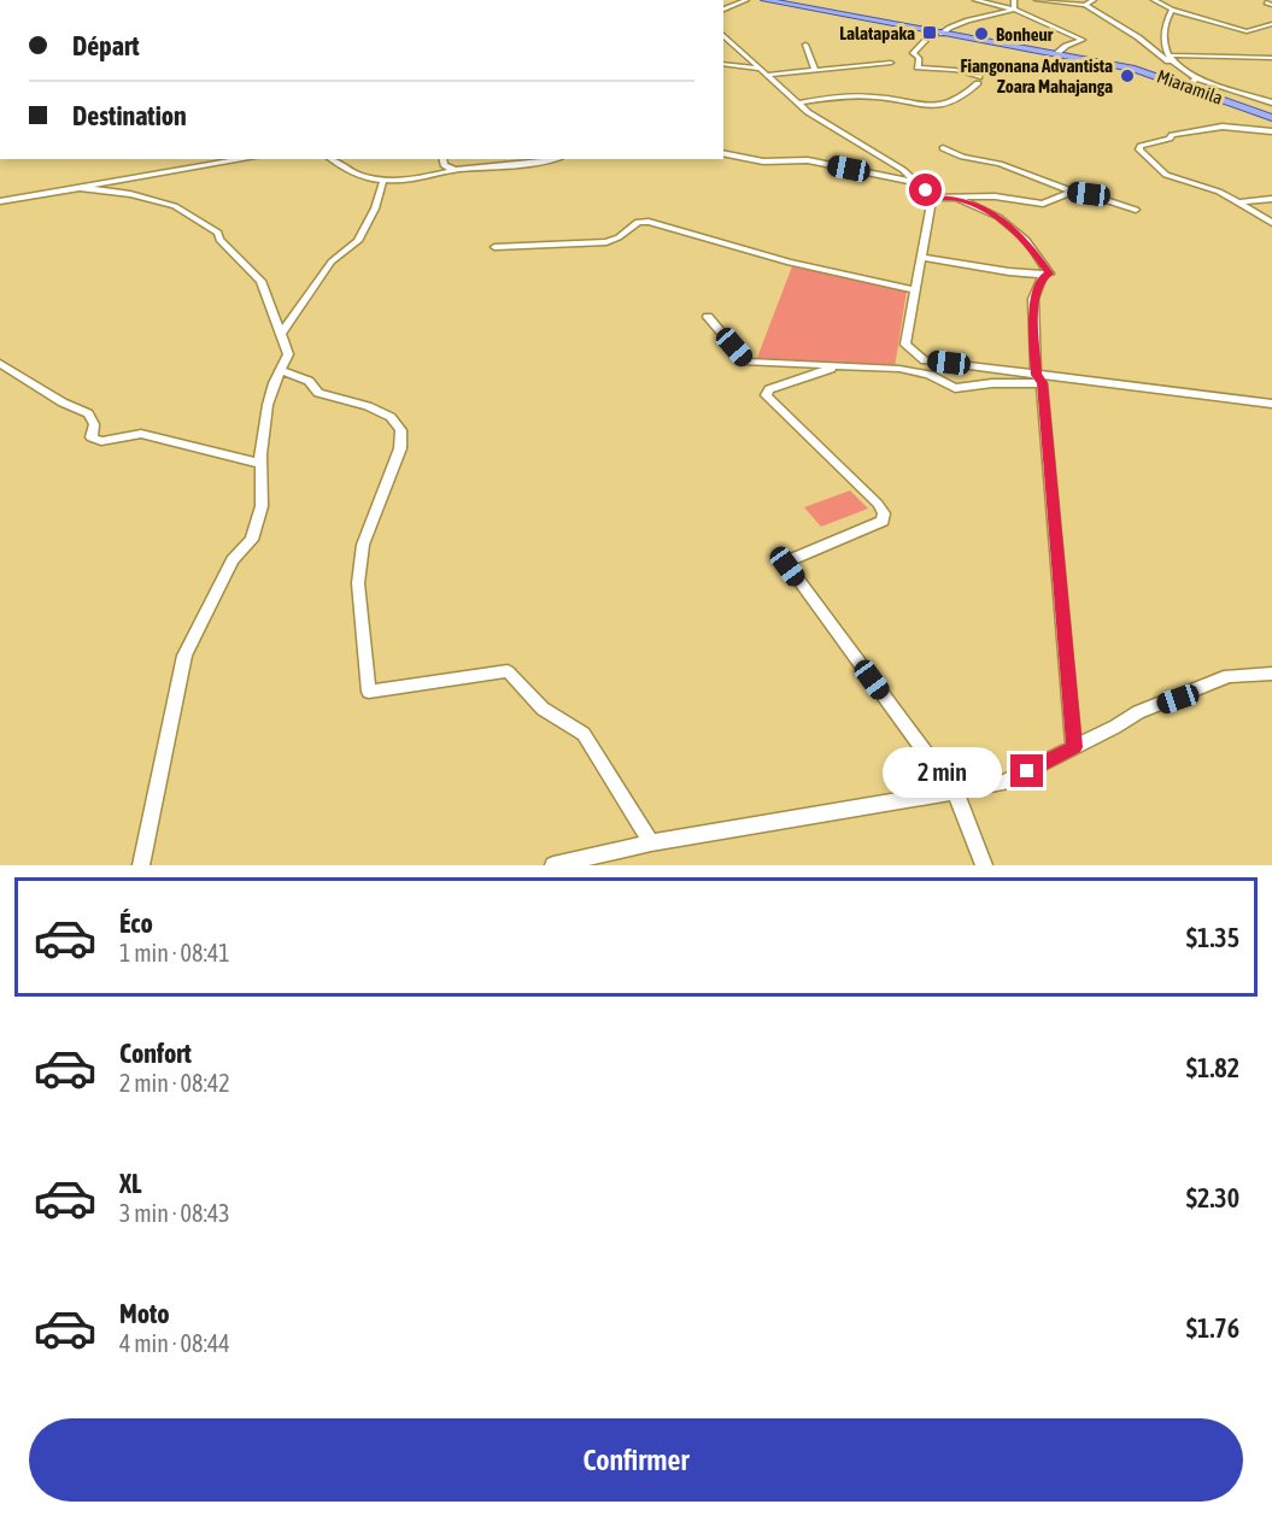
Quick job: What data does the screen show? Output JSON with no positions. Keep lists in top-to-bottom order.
{
  "streets": {
    "main road": ["Miaramila"]
  },
  "places": {
    "transit": ["Lalatapaka"],
    "other": ["Bonheur", "Fiangonana Advantista Zoara Mahajanga"]
  },
  "page": {
    "banner": ["Départ", "Destination"],
    "bubble": "2 min",
    "list": [
      {
        "name": "Éco",
        "note": "1 min · 08:41",
        "value": "$1.35"
      },
      {
        "name": "Confort",
        "note": "2 min · 08:42",
        "value": "$1.82"
      },
      {
        "name": "XL",
        "note": "3 min · 08:43",
        "value": "$2.30"
      },
      {
        "name": "Moto",
        "note": "4 min · 08:44",
        "value": "$1.76"
      }
    ],
    "buttons": "Confirmer"
  }
}
